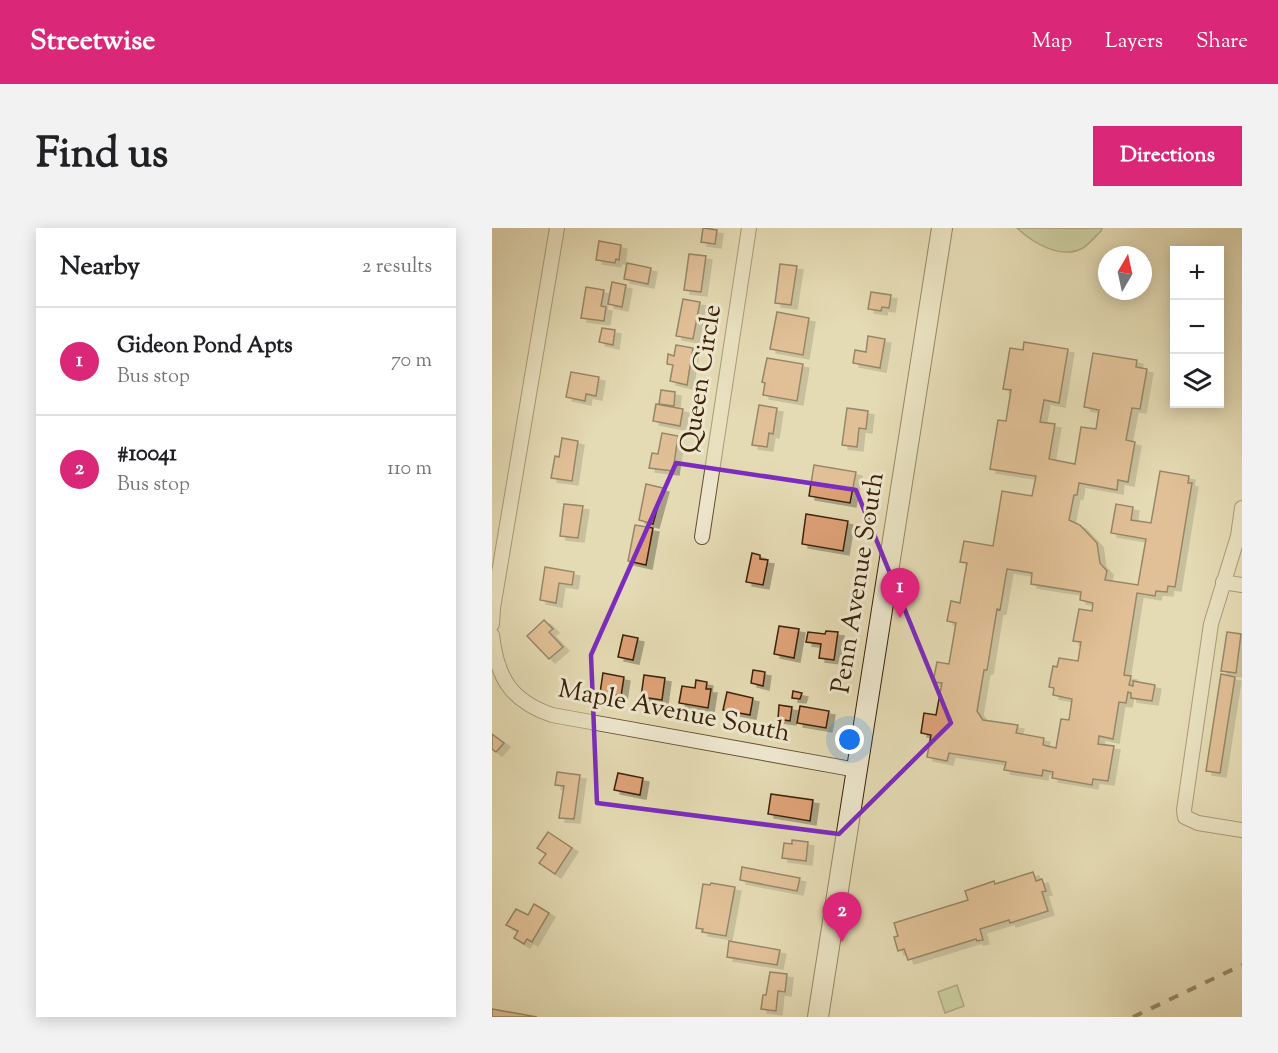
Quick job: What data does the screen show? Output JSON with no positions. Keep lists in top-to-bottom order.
{
  "streets": {
    "main road": ["Penn Avenue South"],
    "street": ["Queen Circle", "Maple Avenue South"]
  },
  "crossings": [
    ["Penn Avenue South", "Maple Avenue South"]
  ],
  "north": "top",
  "page": {
    "header": "Streetwise",
    "nav": ["Map", "Layers", "Share"],
    "title": "Find us",
    "buttons": "Directions",
    "heading": ["Nearby", "2 results"],
    "map_buttons": ["+", "−"],
    "list": [
      {
        "mark": "1",
        "name": "Gideon Pond Apts",
        "note": "Bus stop",
        "value": "70 m"
      },
      {
        "mark": "2",
        "name": "#10041",
        "note": "Bus stop",
        "value": "110 m"
      }
    ],
    "pins": ["1", "2"]
  }
}
